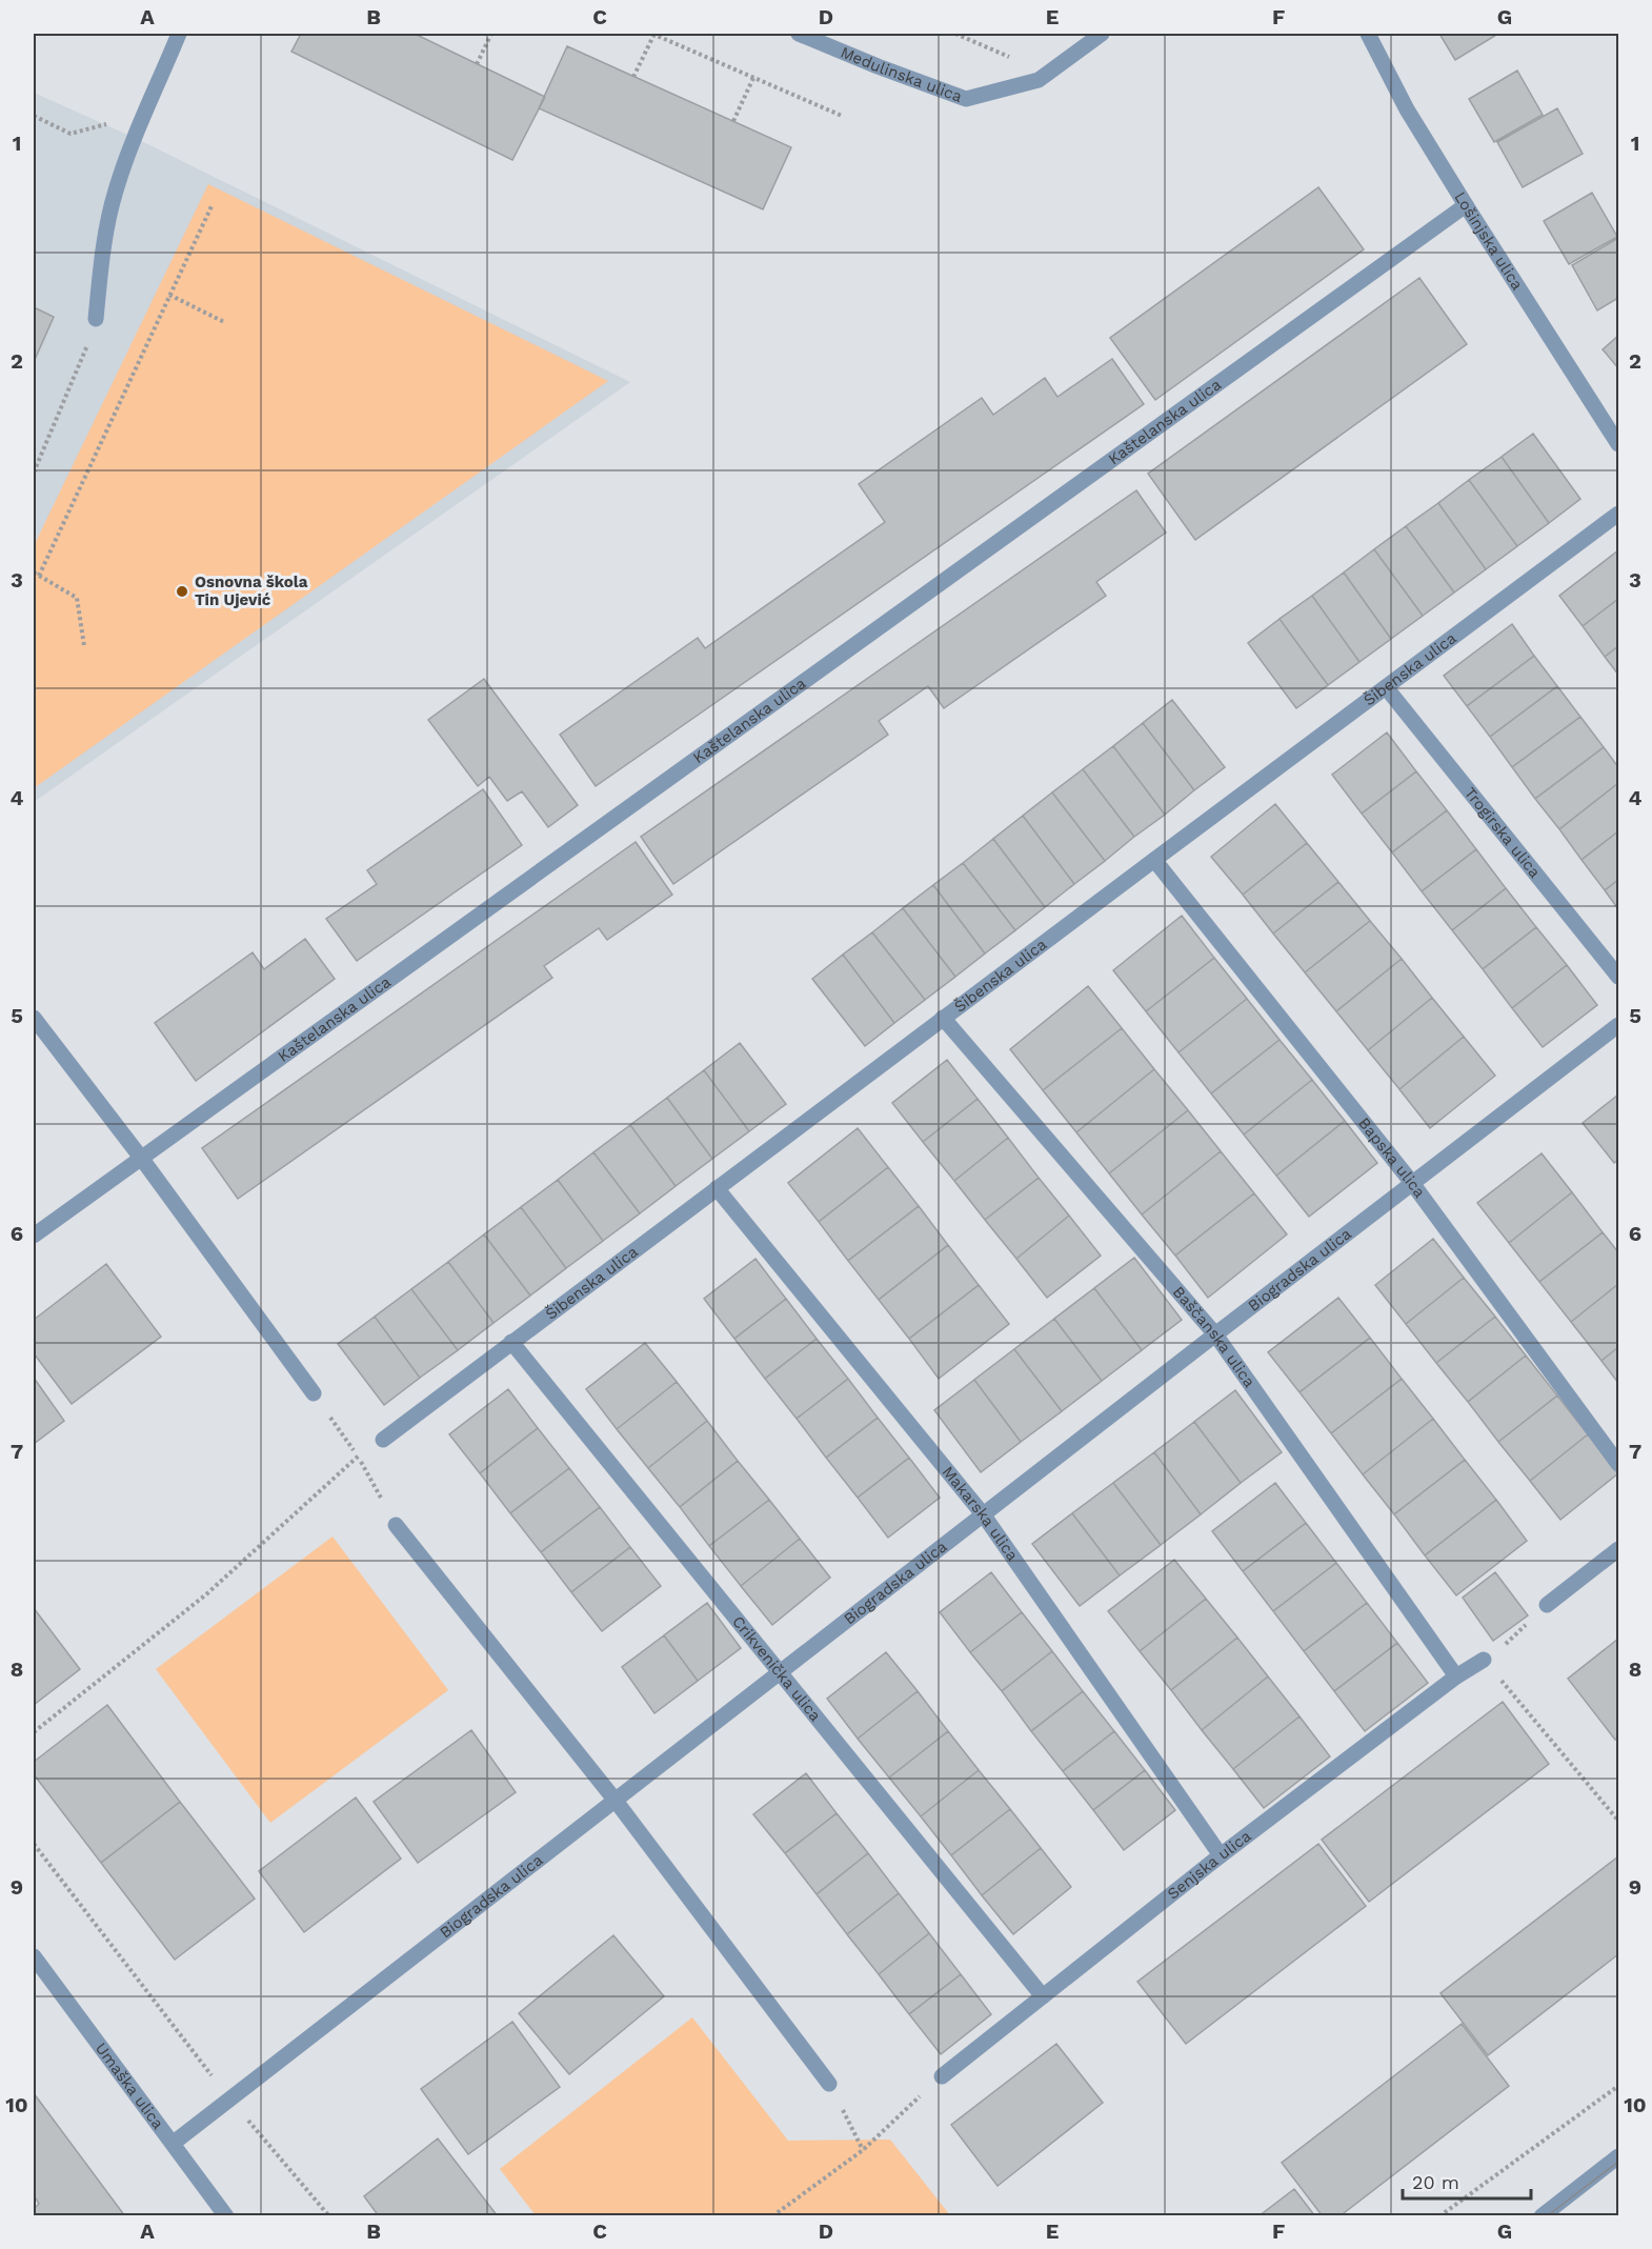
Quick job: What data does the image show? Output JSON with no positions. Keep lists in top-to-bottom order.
{
  "streets": {
    "street": [
      "Medulinska ulica",
      "Lošinjska ulica",
      "Kaštelanska ulica",
      "Šibenska ulica",
      "Trogirska ulica",
      "Bapska ulica",
      "Biogradska ulica",
      "Baščanska ulica",
      "Makarska ulica",
      "Crikvenička ulica",
      "Senjska ulica",
      "Umaška ulica"
    ]
  },
  "crossings": [
    ["Lošinjska ulica", "Kaštelanska ulica"],
    ["Šibenska ulica", "Trogirska ulica"],
    ["Šibenska ulica", "Bapska ulica"],
    ["Šibenska ulica", "Baščanska ulica"],
    ["Šibenska ulica", "Makarska ulica"],
    ["Šibenska ulica", "Crikvenička ulica"],
    ["Bapska ulica", "Biogradska ulica"],
    ["Biogradska ulica", "Baščanska ulica"],
    ["Biogradska ulica", "Makarska ulica"],
    ["Biogradska ulica", "Crikvenička ulica"],
    ["Biogradska ulica", "Umaška ulica"],
    ["Baščanska ulica", "Senjska ulica"],
    ["Makarska ulica", "Senjska ulica"],
    ["Crikvenička ulica", "Senjska ulica"]
  ],
  "places": ["Osnovna škola Tin Ujević"],
  "scale_bar": "20 m",
  "grid": {
    "columns": [
      "A",
      "B",
      "C",
      "D",
      "E",
      "F",
      "G"
    ],
    "rows": [
      "1",
      "2",
      "3",
      "4",
      "5",
      "6",
      "7",
      "8",
      "9",
      "10"
    ]
  }
}
